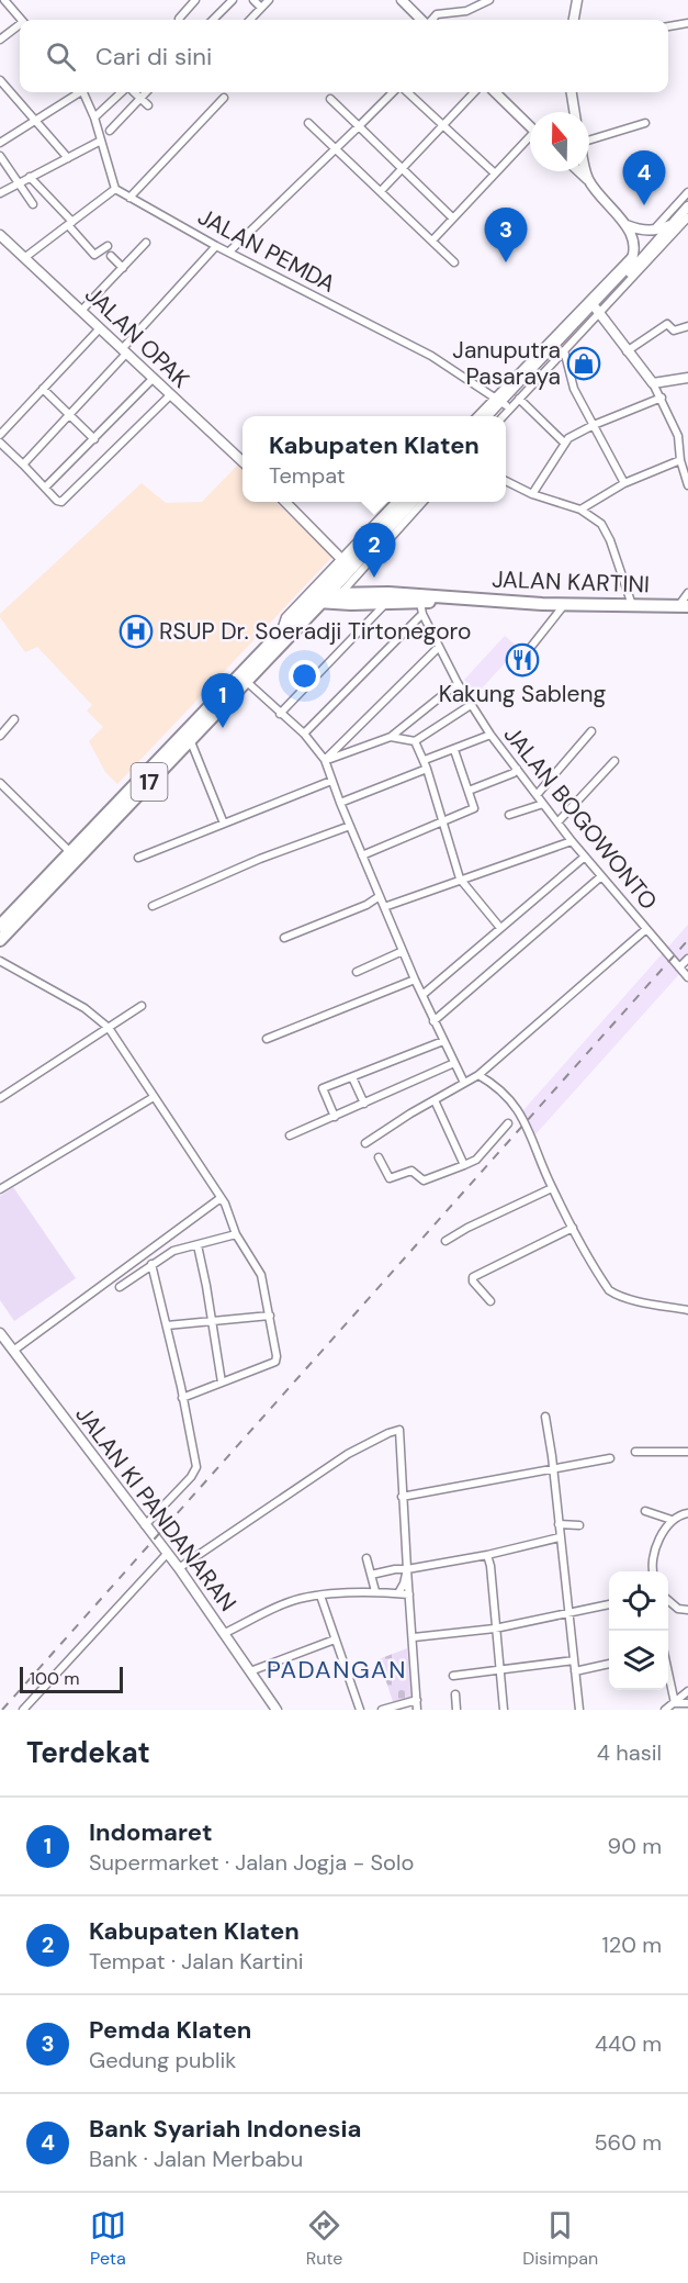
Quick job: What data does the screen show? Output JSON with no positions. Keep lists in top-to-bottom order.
{
  "streets": {
    "highway": ["JALAN KARTINI", "17"],
    "main road": ["JALAN OPAK", "JALAN KI PANDANARAN"],
    "street": ["JALAN PEMDA", "JALAN BOGOWONTO"]
  },
  "crossings": [
    ["JALAN KARTINI", "17"],
    ["JALAN KARTINI", "JALAN BOGOWONTO"]
  ],
  "districts": ["PADANGAN"],
  "places": {
    "shop": ["Januputra Pasaraya"],
    "hospital": ["RSUP Dr. Soeradji Tirtonegoro"],
    "restaurant": ["Kakung Sableng"]
  },
  "scale_bar": "100 m",
  "north": "top",
  "page": {
    "search": "Cari di sini",
    "pins": [
      "4",
      "3",
      "2",
      "1"
    ],
    "popup": ["Kabupaten Klaten", "Tempat"],
    "scale": "100 m",
    "heading": ["Terdekat", "4 hasil"],
    "list": [
      {
        "mark": "1",
        "name": "Indomaret",
        "note": "Supermarket · Jalan Jogja - Solo",
        "value": "90 m"
      },
      {
        "mark": "2",
        "name": "Kabupaten Klaten",
        "note": "Tempat · Jalan Kartini",
        "value": "120 m"
      },
      {
        "mark": "3",
        "name": "Pemda Klaten",
        "note": "Gedung publik",
        "value": "440 m"
      },
      {
        "mark": "4",
        "name": "Bank Syariah Indonesia",
        "note": "Bank · Jalan Merbabu",
        "value": "560 m"
      }
    ],
    "nav": ["Peta", "Rute", "Disimpan"]
  }
}
